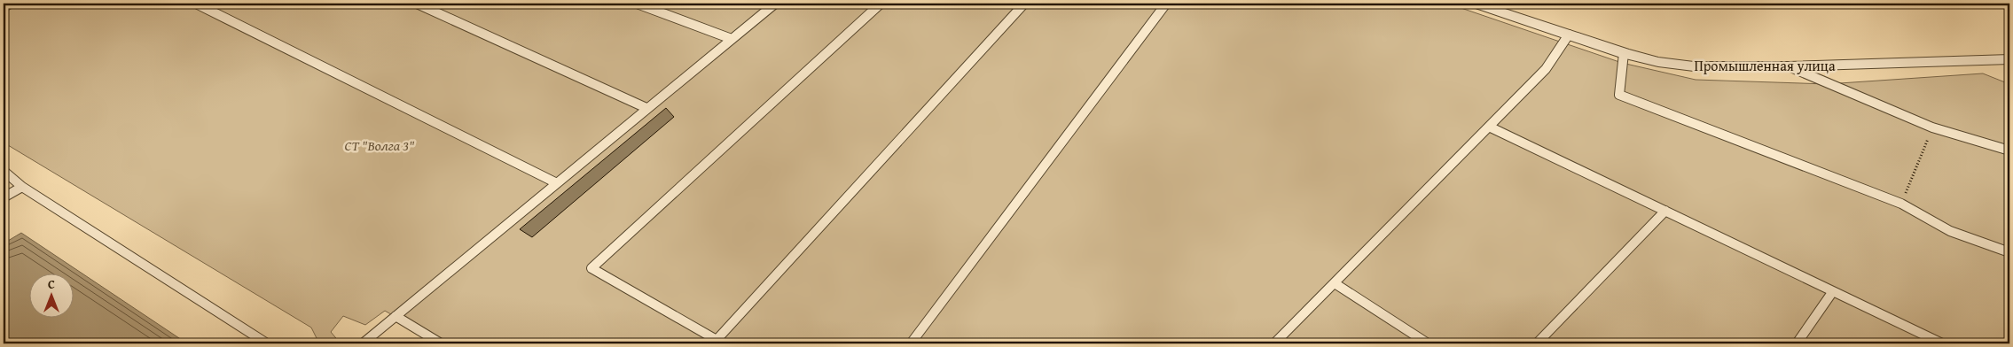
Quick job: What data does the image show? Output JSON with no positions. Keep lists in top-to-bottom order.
{
  "streets": {
    "street": ["Промышленная улица"]
  },
  "parks": ["СТ \"Волга 3\""],
  "north": "top"
}
